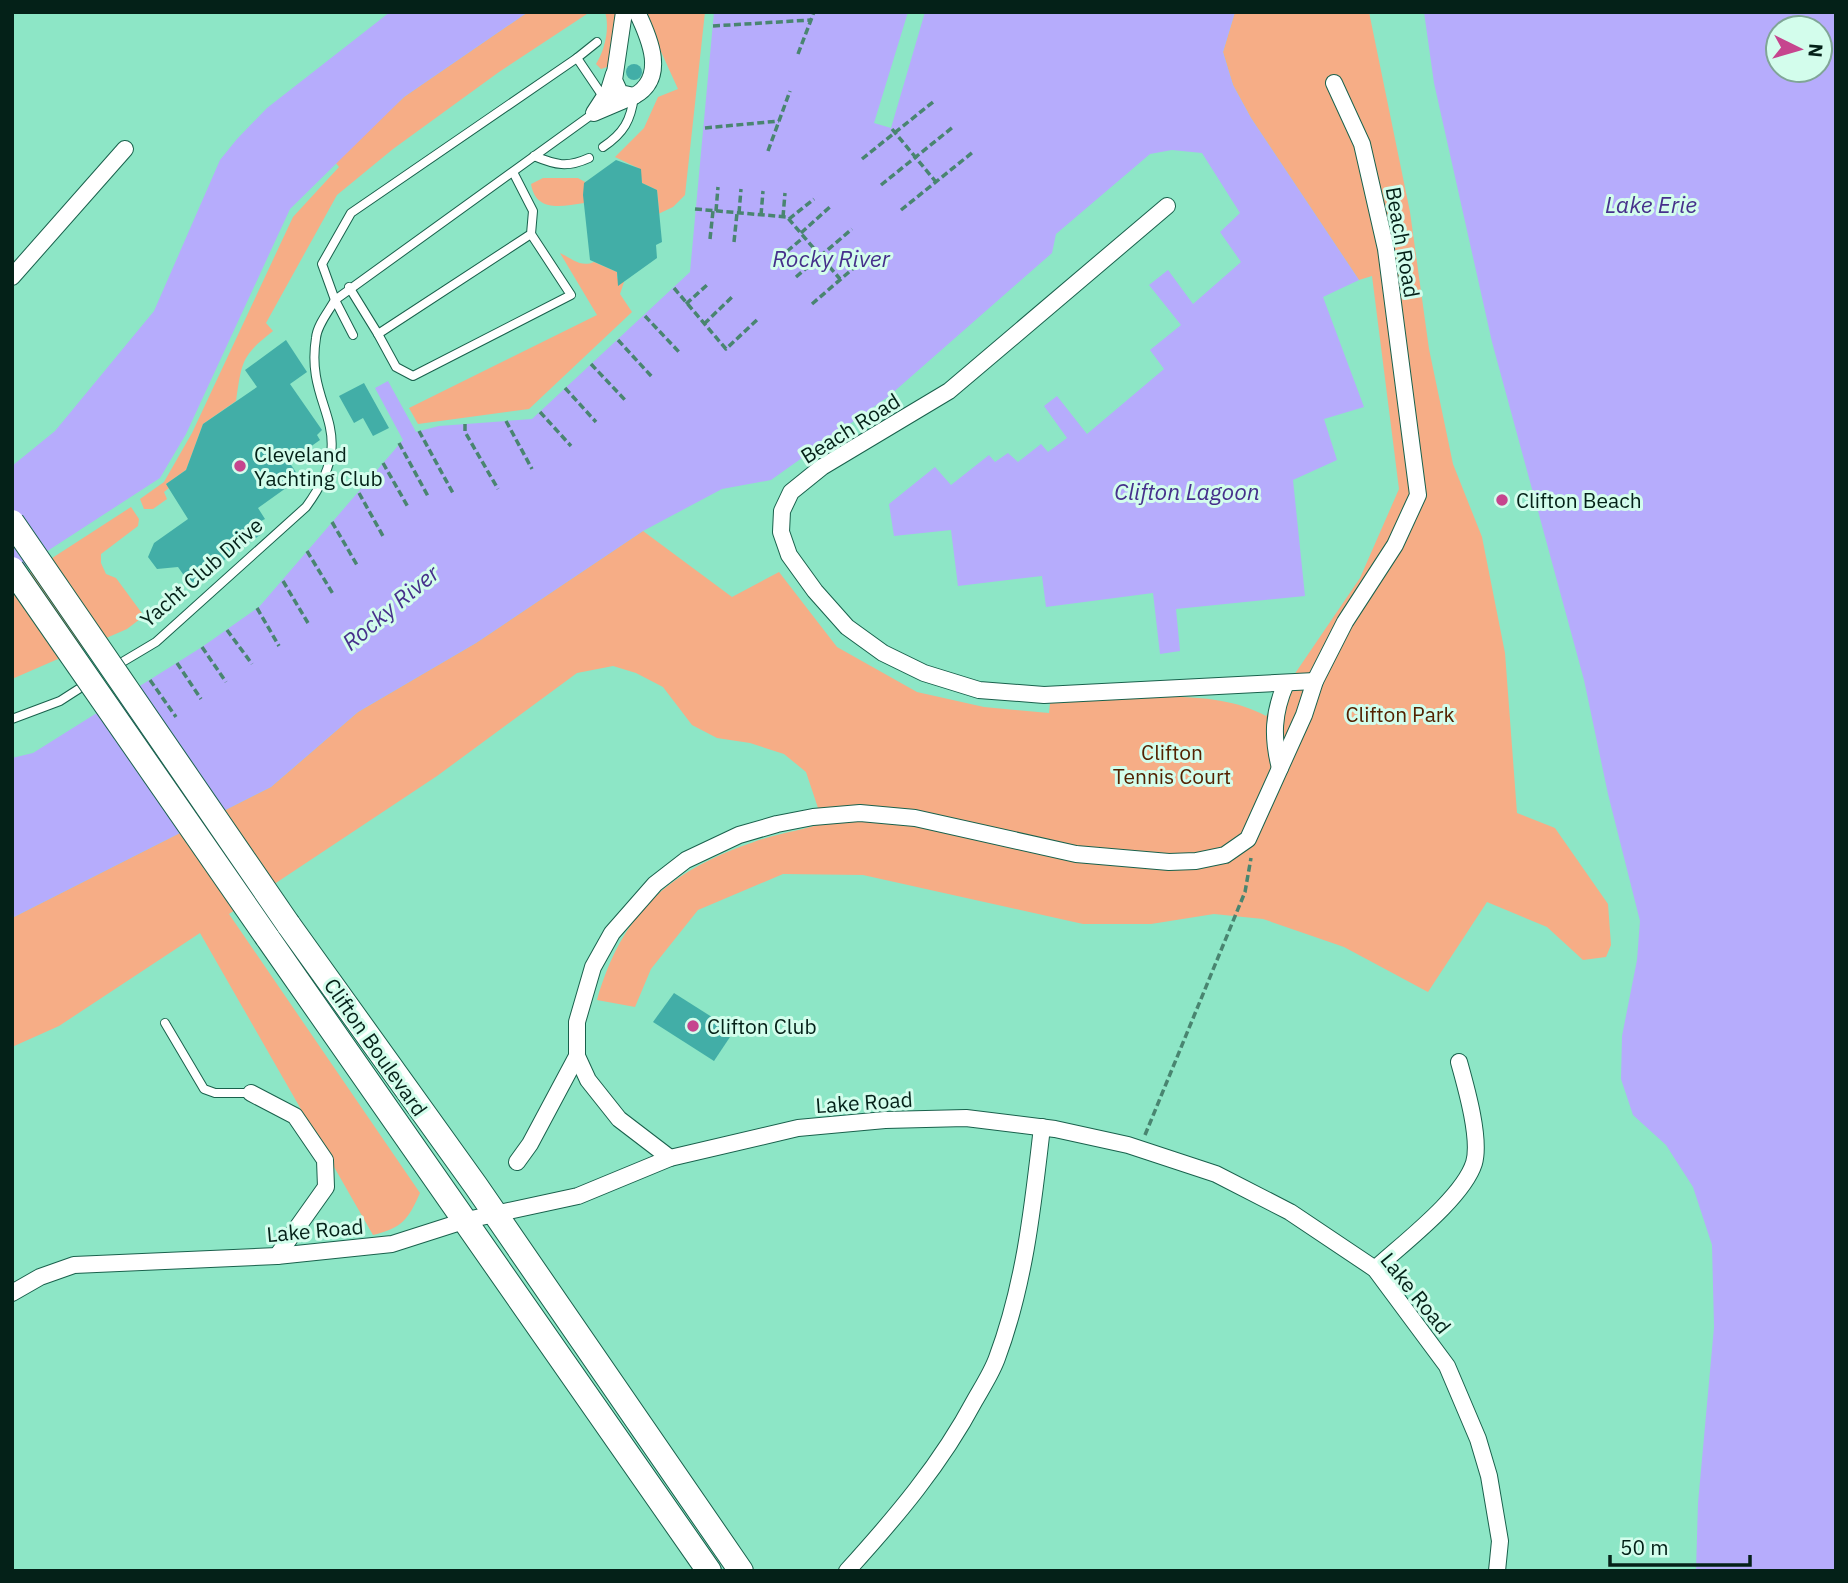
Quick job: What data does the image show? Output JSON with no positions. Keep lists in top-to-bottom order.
{
  "streets": {
    "main road": ["Clifton Boulevard"],
    "street": ["Beach Road", "Yacht Club Drive", "Lake Road"]
  },
  "crossings": [
    ["Clifton Boulevard", "Lake Road"]
  ],
  "water": ["Lake Erie", "Rocky River", "Clifton Lagoon"],
  "parks": ["Clifton Park", "Clifton Tennis Court"],
  "places": ["Cleveland Yachting Club", "Clifton Beach", "Clifton Club"],
  "scale_bar": "50 m",
  "north": "right"
}
